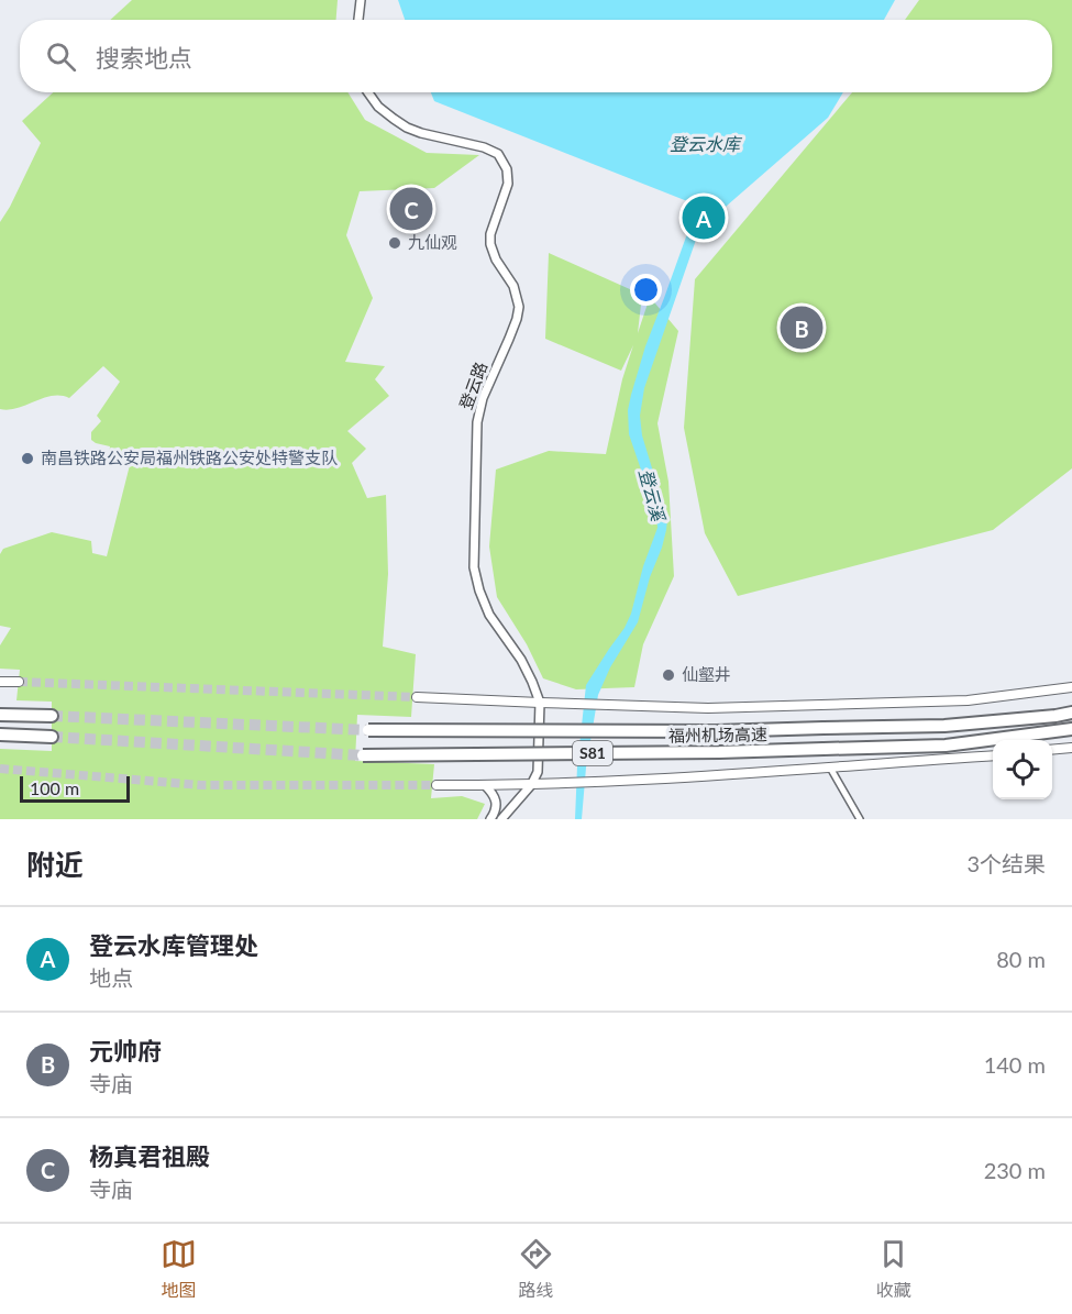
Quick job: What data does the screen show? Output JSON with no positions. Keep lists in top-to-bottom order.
{
  "streets": {
    "highway": ["福州机场高速", "S81"],
    "street": ["登云路"]
  },
  "water": ["登云水库", "登云溪"],
  "places": ["九仙观", "南昌铁路公安局福州铁路公安处特警支队", "仙壑井"],
  "scale_bar": "100 m",
  "page": {
    "search": "搜索地点",
    "pins": ["C", "A", "B"],
    "scale": "100 m",
    "heading": ["附近", "3个结果"],
    "list": [
      {
        "mark": "A",
        "name": "登云水库管理处",
        "note": "地点",
        "value": "80 m"
      },
      {
        "mark": "B",
        "name": "元帅府",
        "note": "寺庙",
        "value": "140 m"
      },
      {
        "mark": "C",
        "name": "杨真君祖殿",
        "note": "寺庙",
        "value": "230 m"
      }
    ],
    "nav": ["地图", "路线", "收藏"]
  }
}
